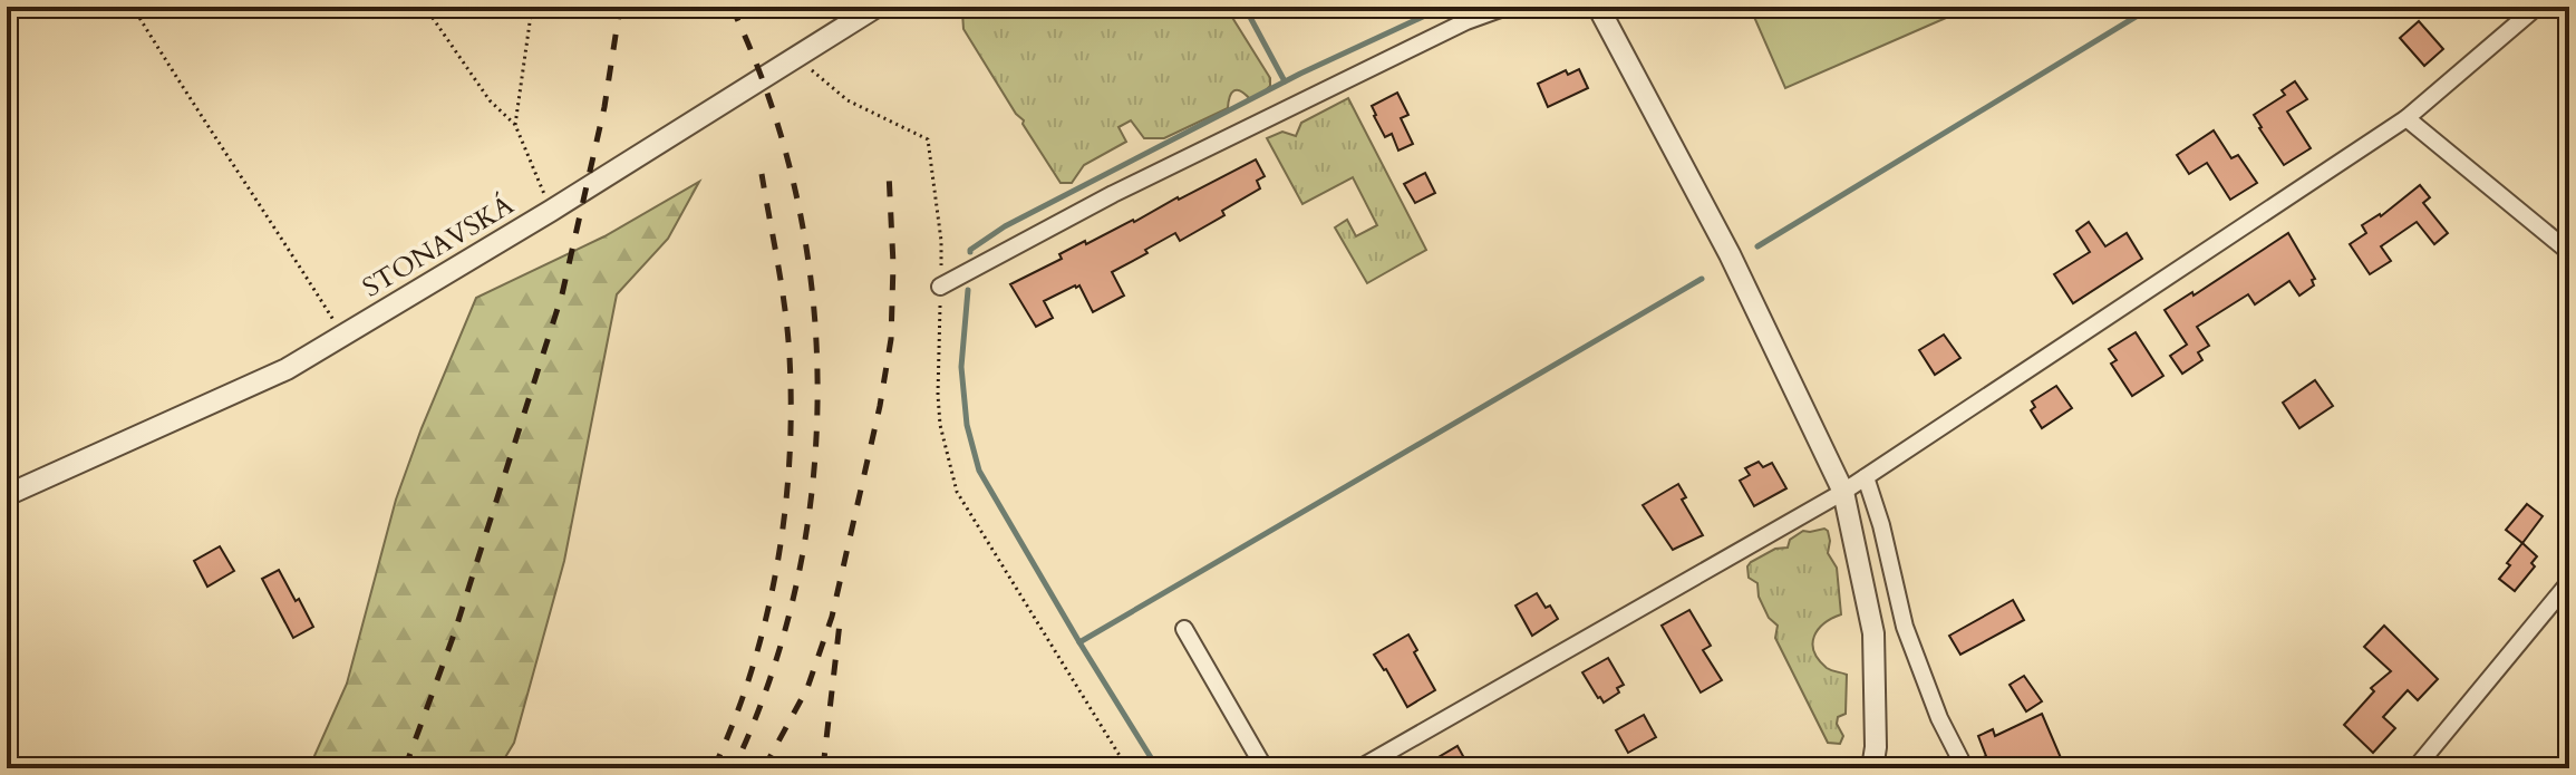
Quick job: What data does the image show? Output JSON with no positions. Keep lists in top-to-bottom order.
{
  "streets": {
    "street": ["STONAVSKÁ"]
  }
}
